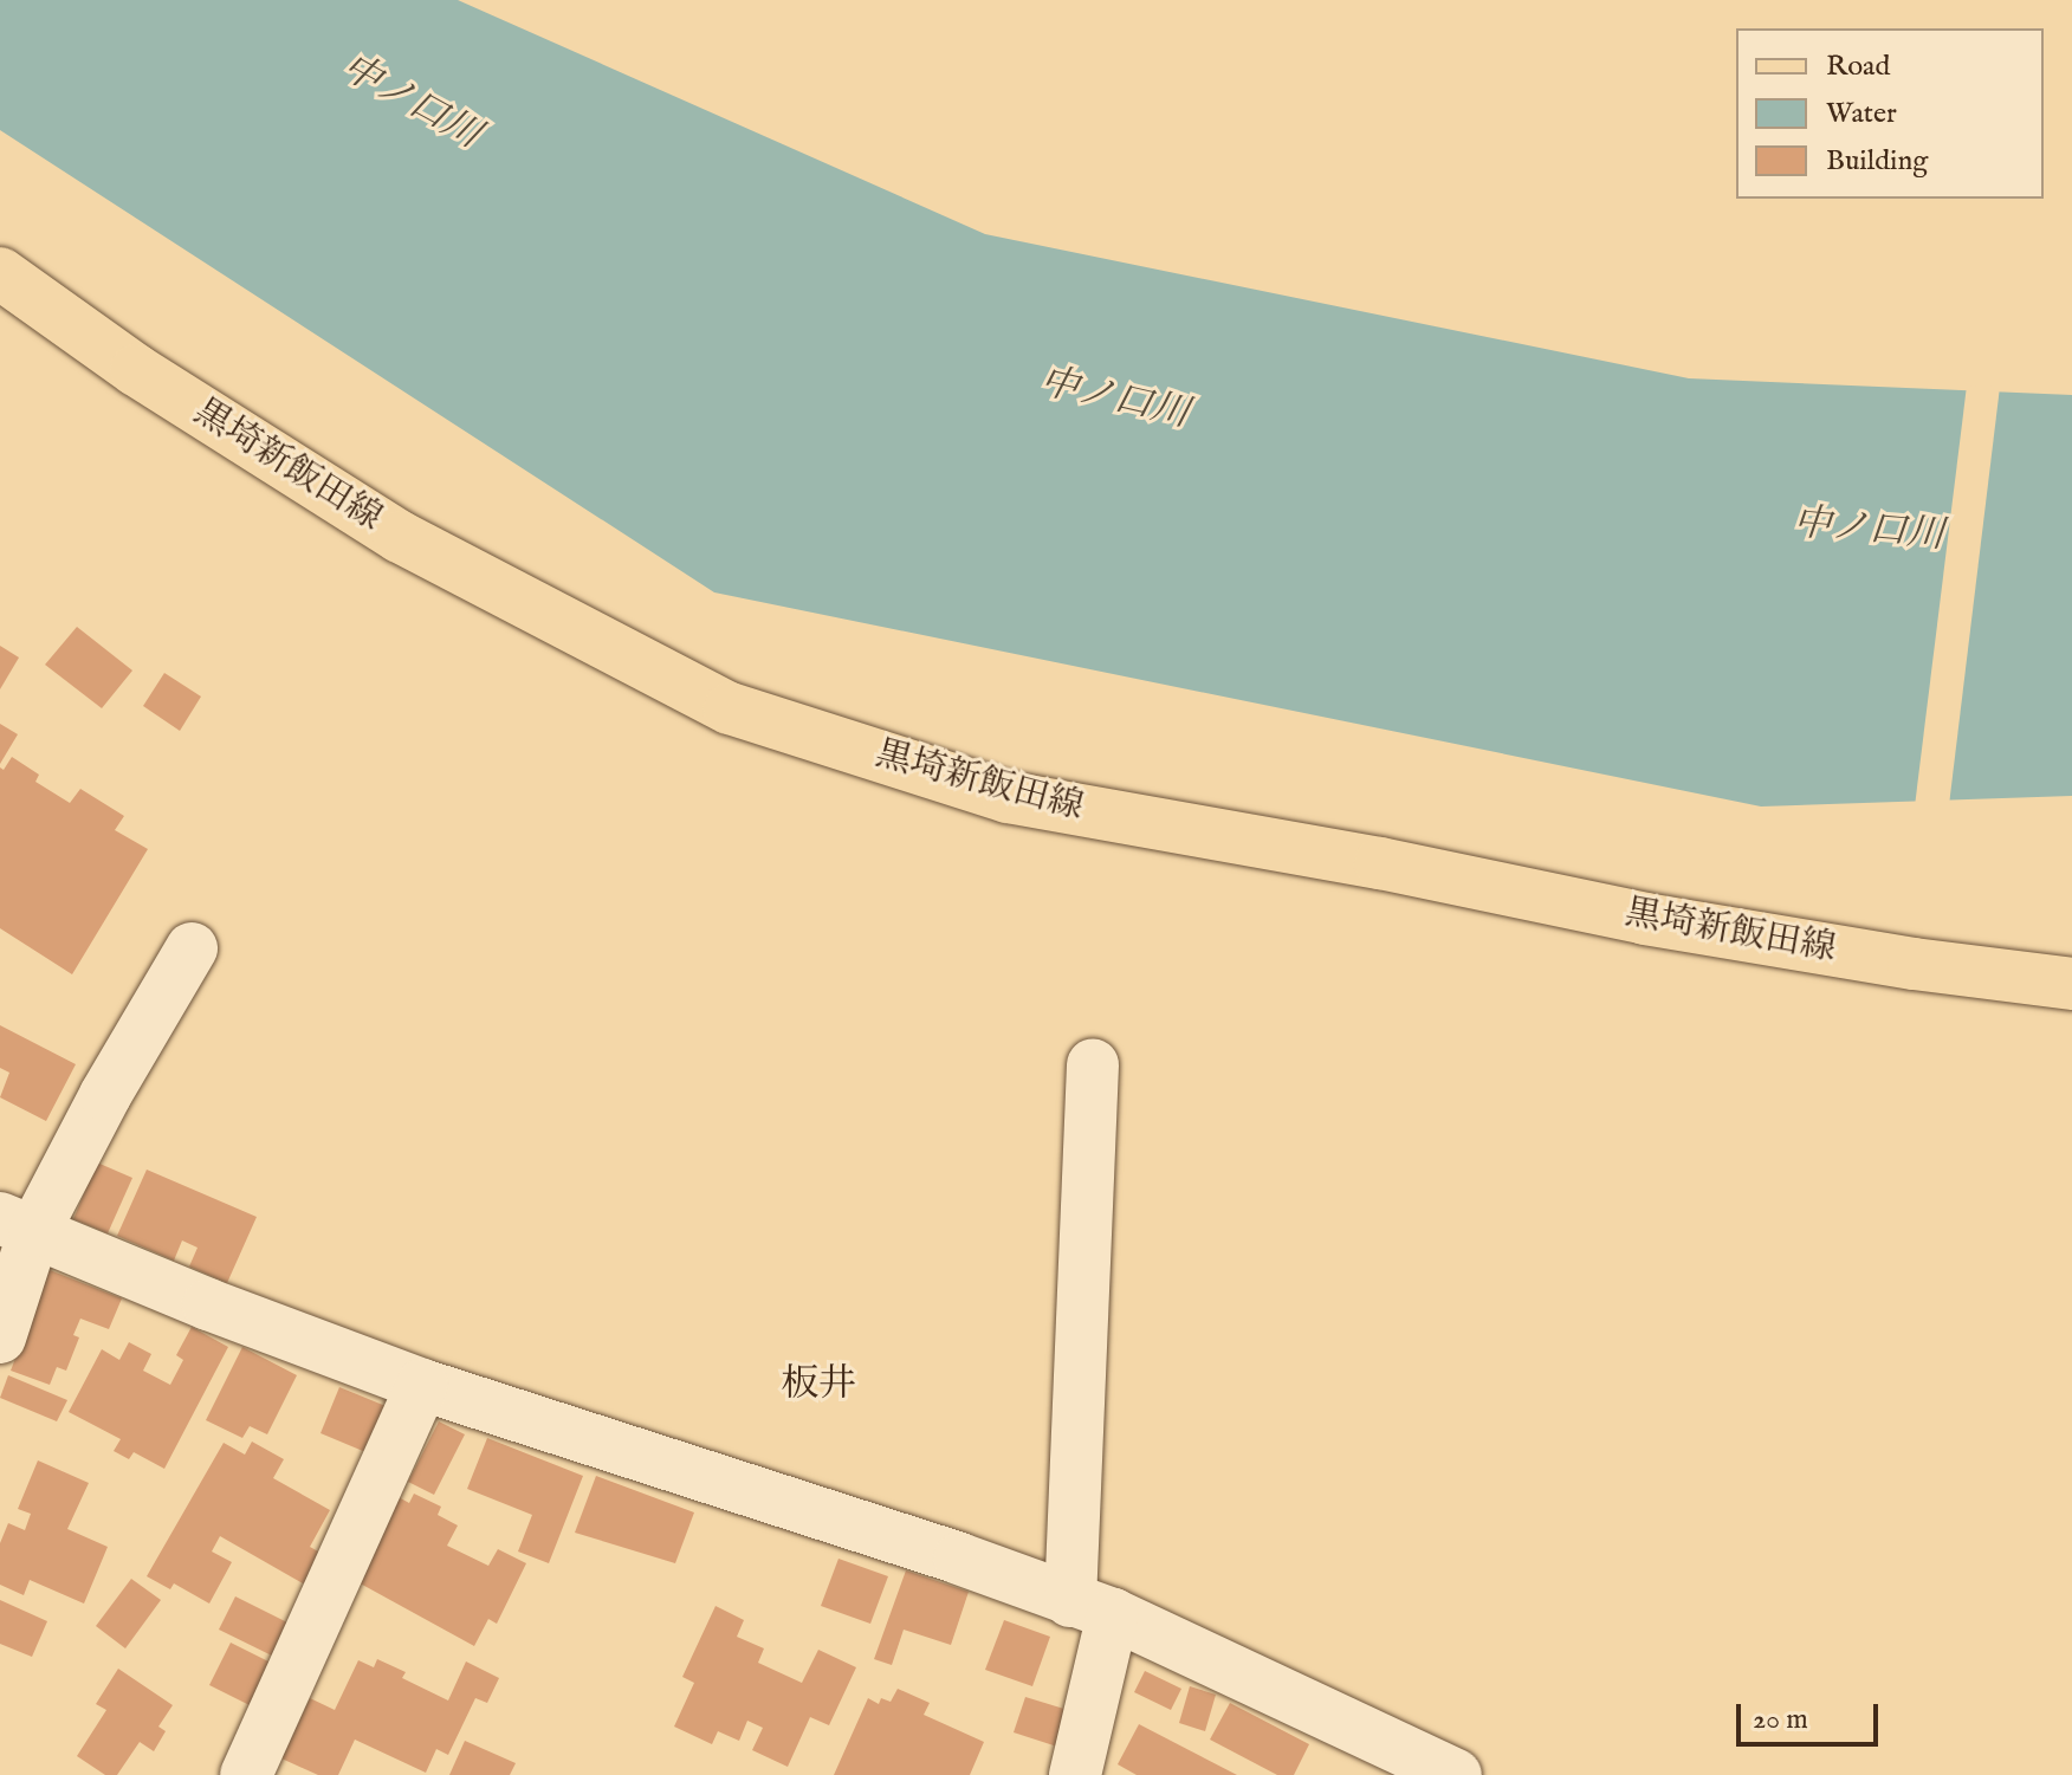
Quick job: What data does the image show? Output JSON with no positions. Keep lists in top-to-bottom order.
{
  "streets": {
    "main road": ["黒埼新飯田線"]
  },
  "districts": ["板井"],
  "water": ["中ノ口川"],
  "legend": ["Road", "Water", "Building"],
  "scale_bar": "20 m"
}
